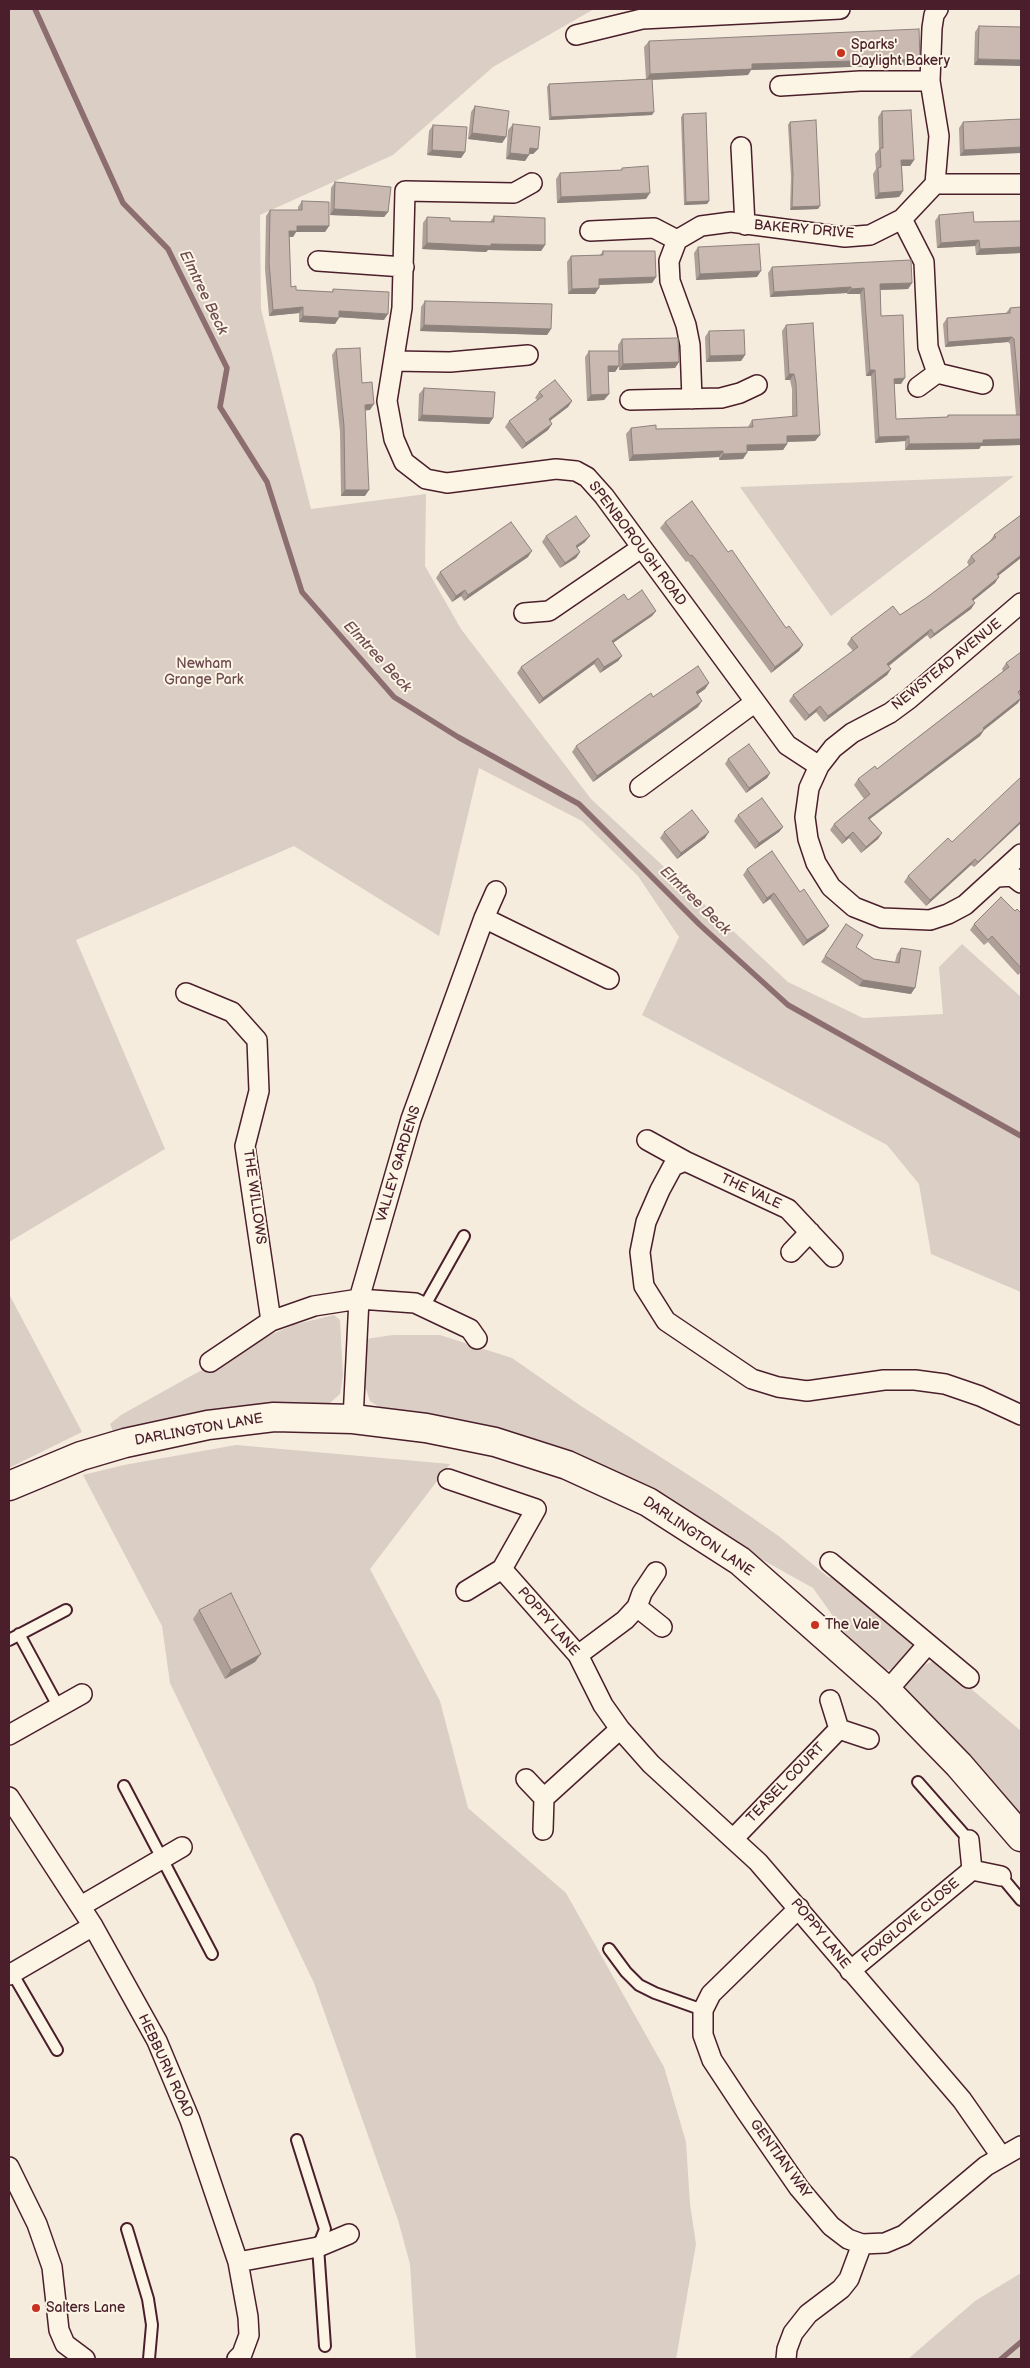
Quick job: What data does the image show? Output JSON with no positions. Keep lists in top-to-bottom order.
{
  "streets": {
    "street": [
      "BAKERY DRIVE",
      "SPENBOROUGH ROAD",
      "NEWSTEAD AVENUE",
      "VALLEY GARDENS",
      "THE VALE",
      "THE WILLOWS",
      "DARLINGTON LANE",
      "POPPY LANE",
      "TEASEL COURT",
      "FOXGLOVE CLOSE",
      "HEBBURN ROAD",
      "GENTIAN WAY"
    ]
  },
  "crossings": [
    ["SPENBOROUGH ROAD", "NEWSTEAD AVENUE"],
    ["VALLEY GARDENS", "DARLINGTON LANE"],
    ["POPPY LANE", "TEASEL COURT"],
    ["POPPY LANE", "FOXGLOVE CLOSE"]
  ],
  "water": ["Elmtree Beck"],
  "parks": ["Newham Grange Park"],
  "places": ["Sparks' Daylight Bakery", "The Vale", "Salters Lane"]
}
